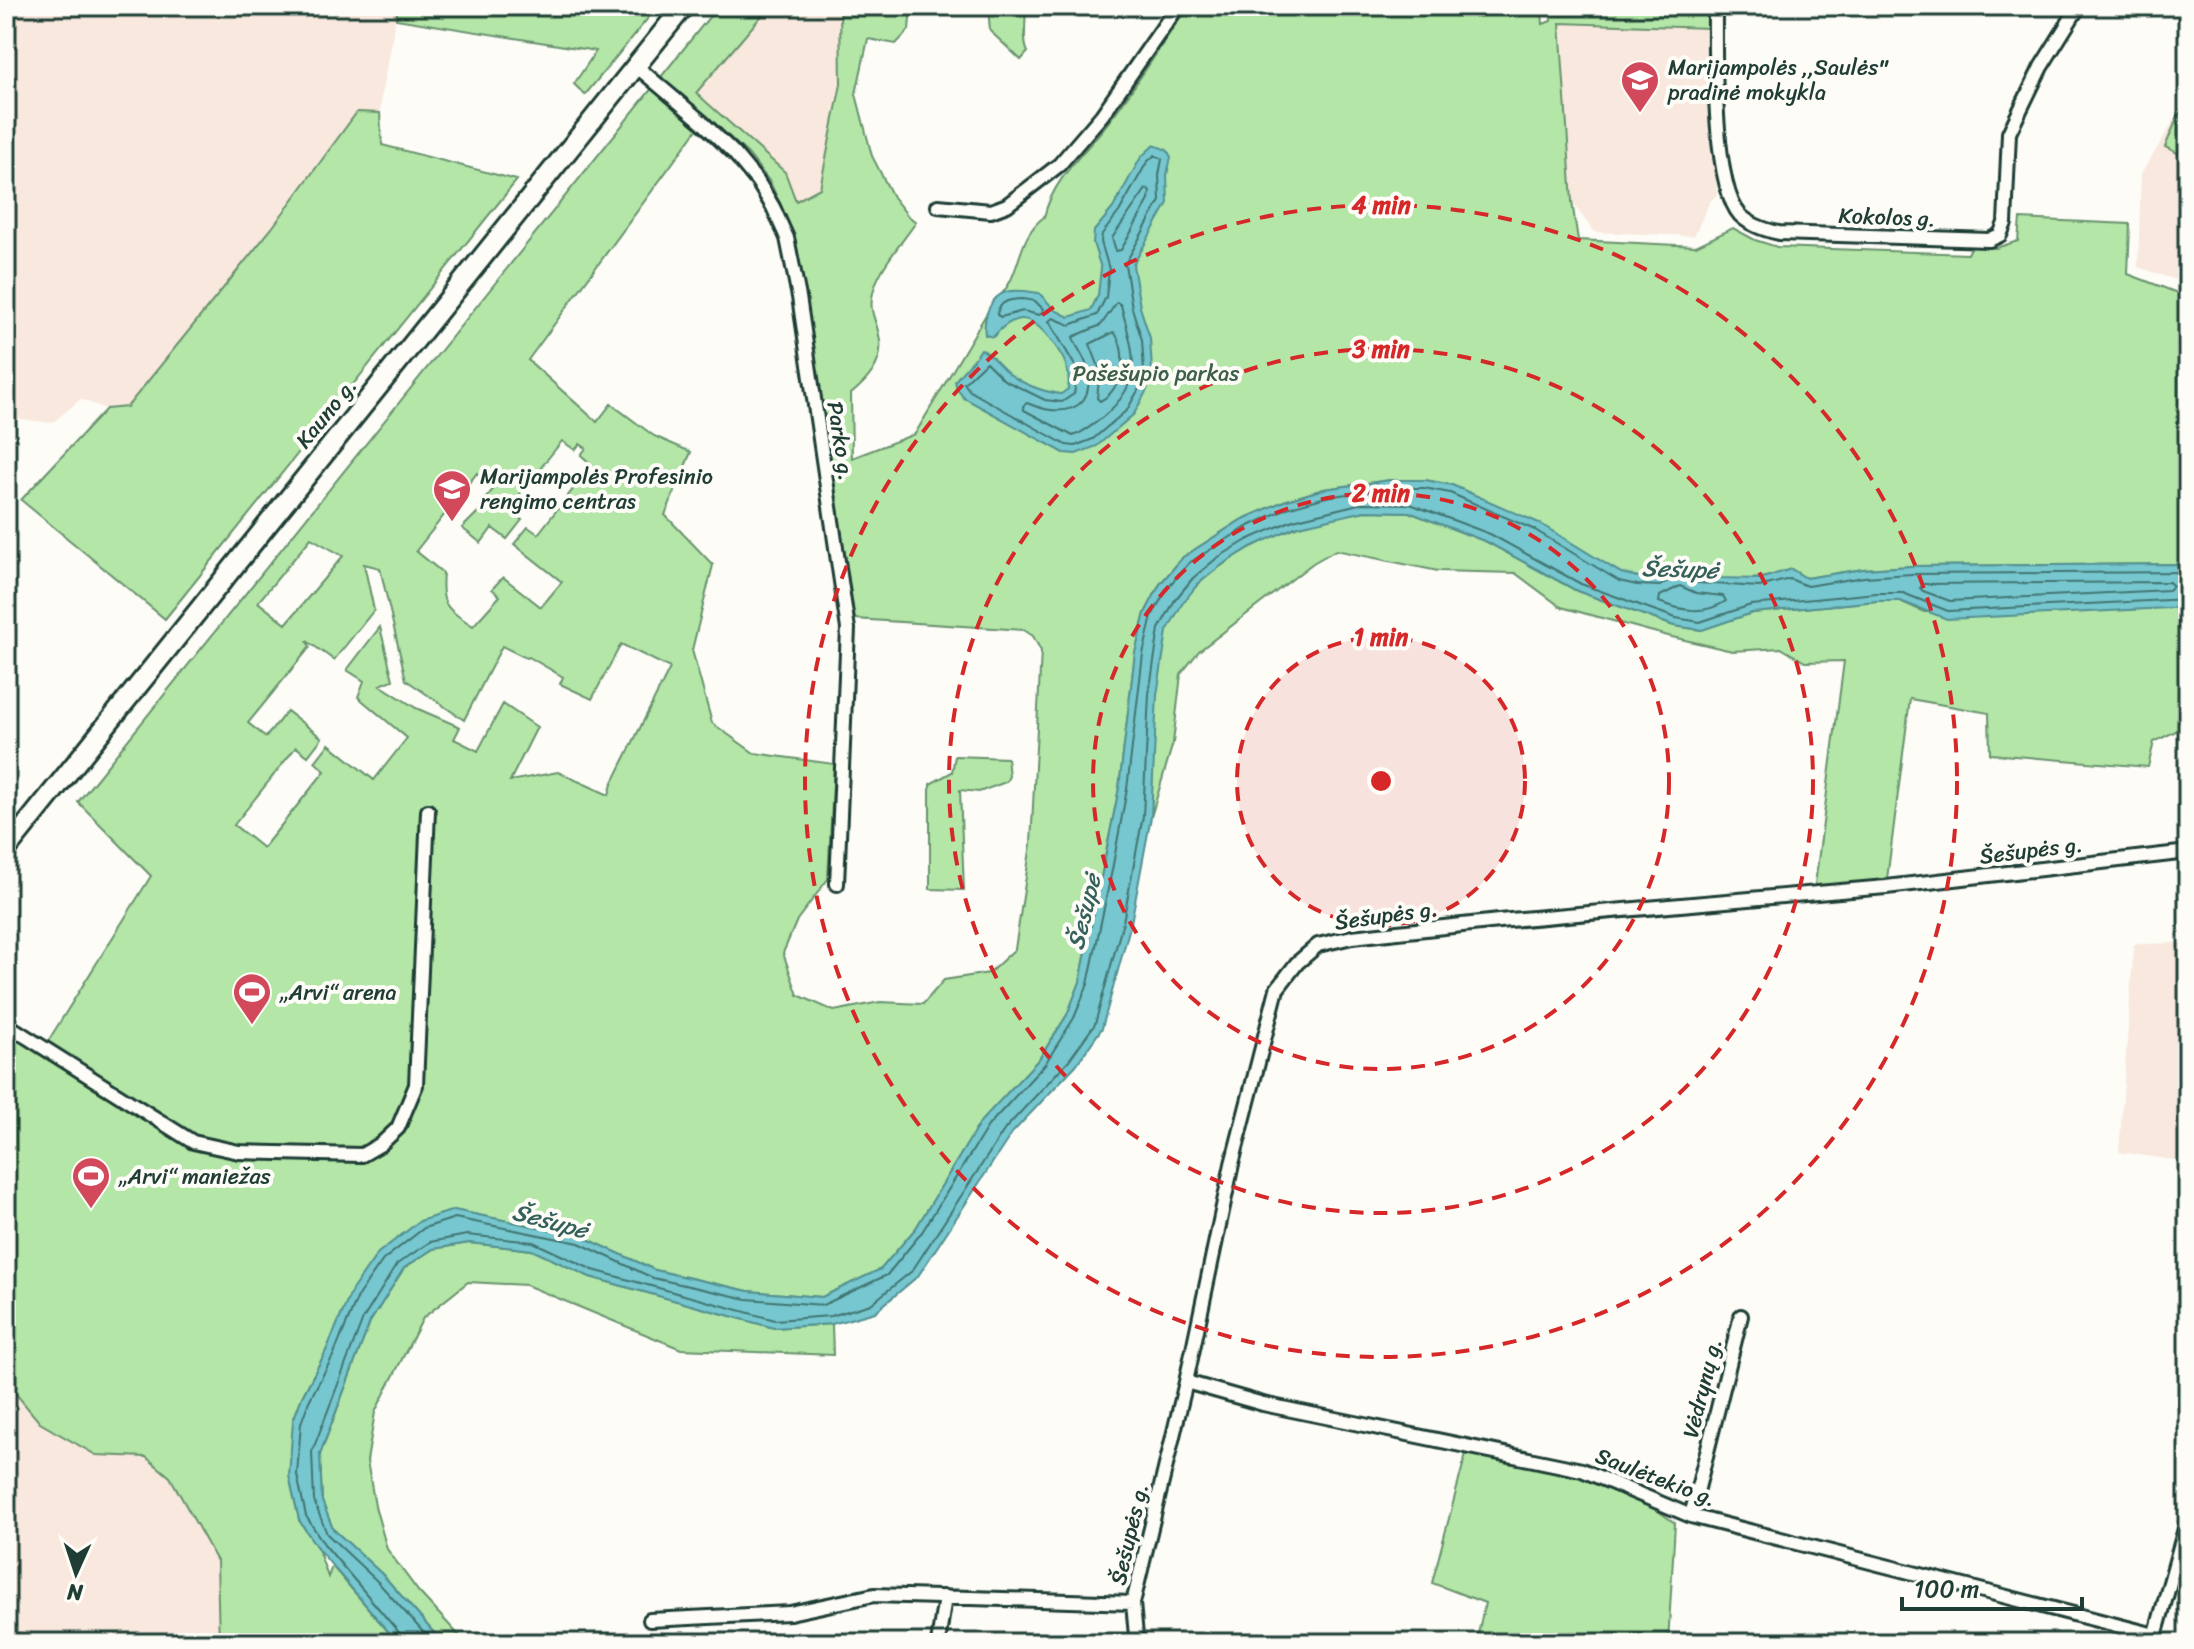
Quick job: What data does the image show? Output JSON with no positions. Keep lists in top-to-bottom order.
{
  "streets": {
    "main road": ["Kauno g."],
    "street": [
      "Kokolos g.",
      "Parko g.",
      "Šešupės g.",
      "Vėdrynų g.",
      "Saulėtekio g."
    ]
  },
  "crossings": [
    ["Kauno g.", "Parko g."],
    ["Šešupės g.", "Saulėtekio g."],
    ["Vėdrynų g.", "Saulėtekio g."]
  ],
  "water": ["Šešupė"],
  "parks": ["Pašešupio parkas"],
  "places": {
    "school or university": ["Marijampolės ,,Saulės\" pradinė mokykla", "Marijampolės Profesinio rengimo centras"],
    "sports": ["„Arvi“ arena", "„Arvi“ maniežas"]
  },
  "scale_bar": "100 m",
  "north": "bottom",
  "rings": [
    "4 min",
    "3 min",
    "2 min",
    "1 min"
  ]
}
